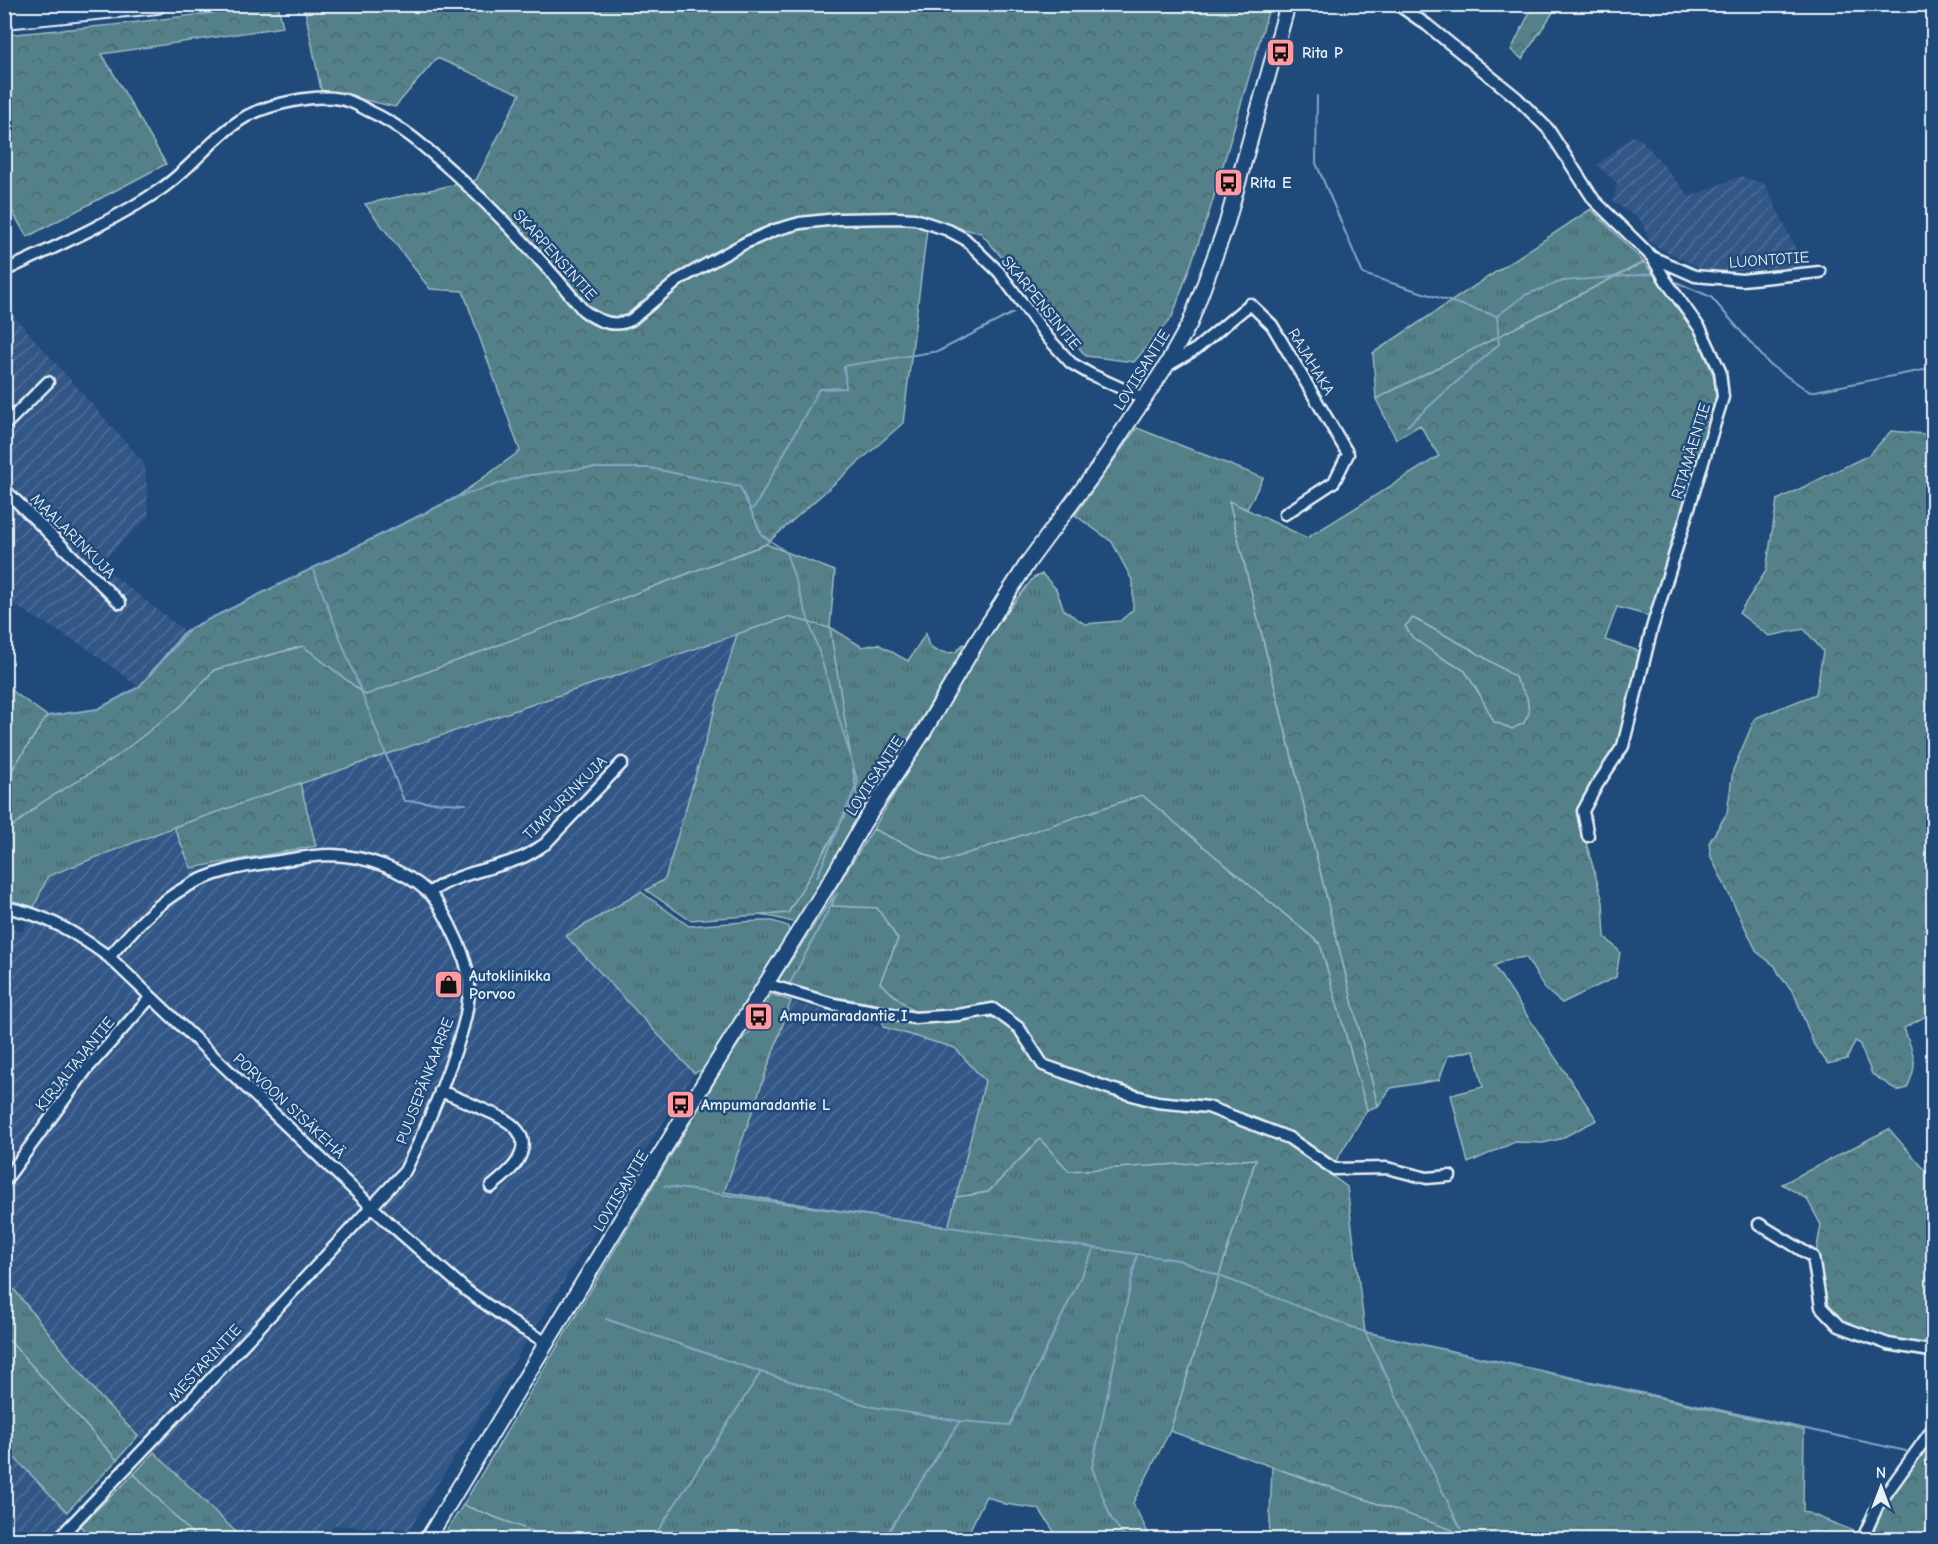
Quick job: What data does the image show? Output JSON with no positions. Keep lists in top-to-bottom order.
{
  "streets": {
    "main road": ["LOVIISANTIE"],
    "street": [
      "SKARPENSINTIE",
      "LUONTOTIE",
      "RAJAHAKA",
      "RITAMÄENTIE",
      "MAALARINKUJA",
      "TIMPURINKUJA",
      "KIRJALTAJANTIE",
      "PUUSEPÄNKAARRE",
      "PORVOON SISÄKEHÄ",
      "MESTARINTIE"
    ]
  },
  "crossings": [
    ["SKARPENSINTIE", "LOVIISANTIE"],
    ["LUONTOTIE", "RITAMÄENTIE"],
    ["RAJAHAKA", "LOVIISANTIE"],
    ["LOVIISANTIE", "PORVOON SISÄKEHÄ"],
    ["TIMPURINKUJA", "PUUSEPÄNKAARRE"],
    ["KIRJALTAJANTIE", "PORVOON SISÄKEHÄ"],
    ["PUUSEPÄNKAARRE", "PORVOON SISÄKEHÄ"],
    ["PUUSEPÄNKAARRE", "MESTARINTIE"],
    ["PORVOON SISÄKEHÄ", "MESTARINTIE"]
  ],
  "places": {
    "bus stop": [
      "Rita P",
      "Rita E",
      "Ampumaradantie I",
      "Ampumaradantie L"
    ],
    "shop": ["Autoklinikka Porvoo"]
  },
  "north": "top"
}
